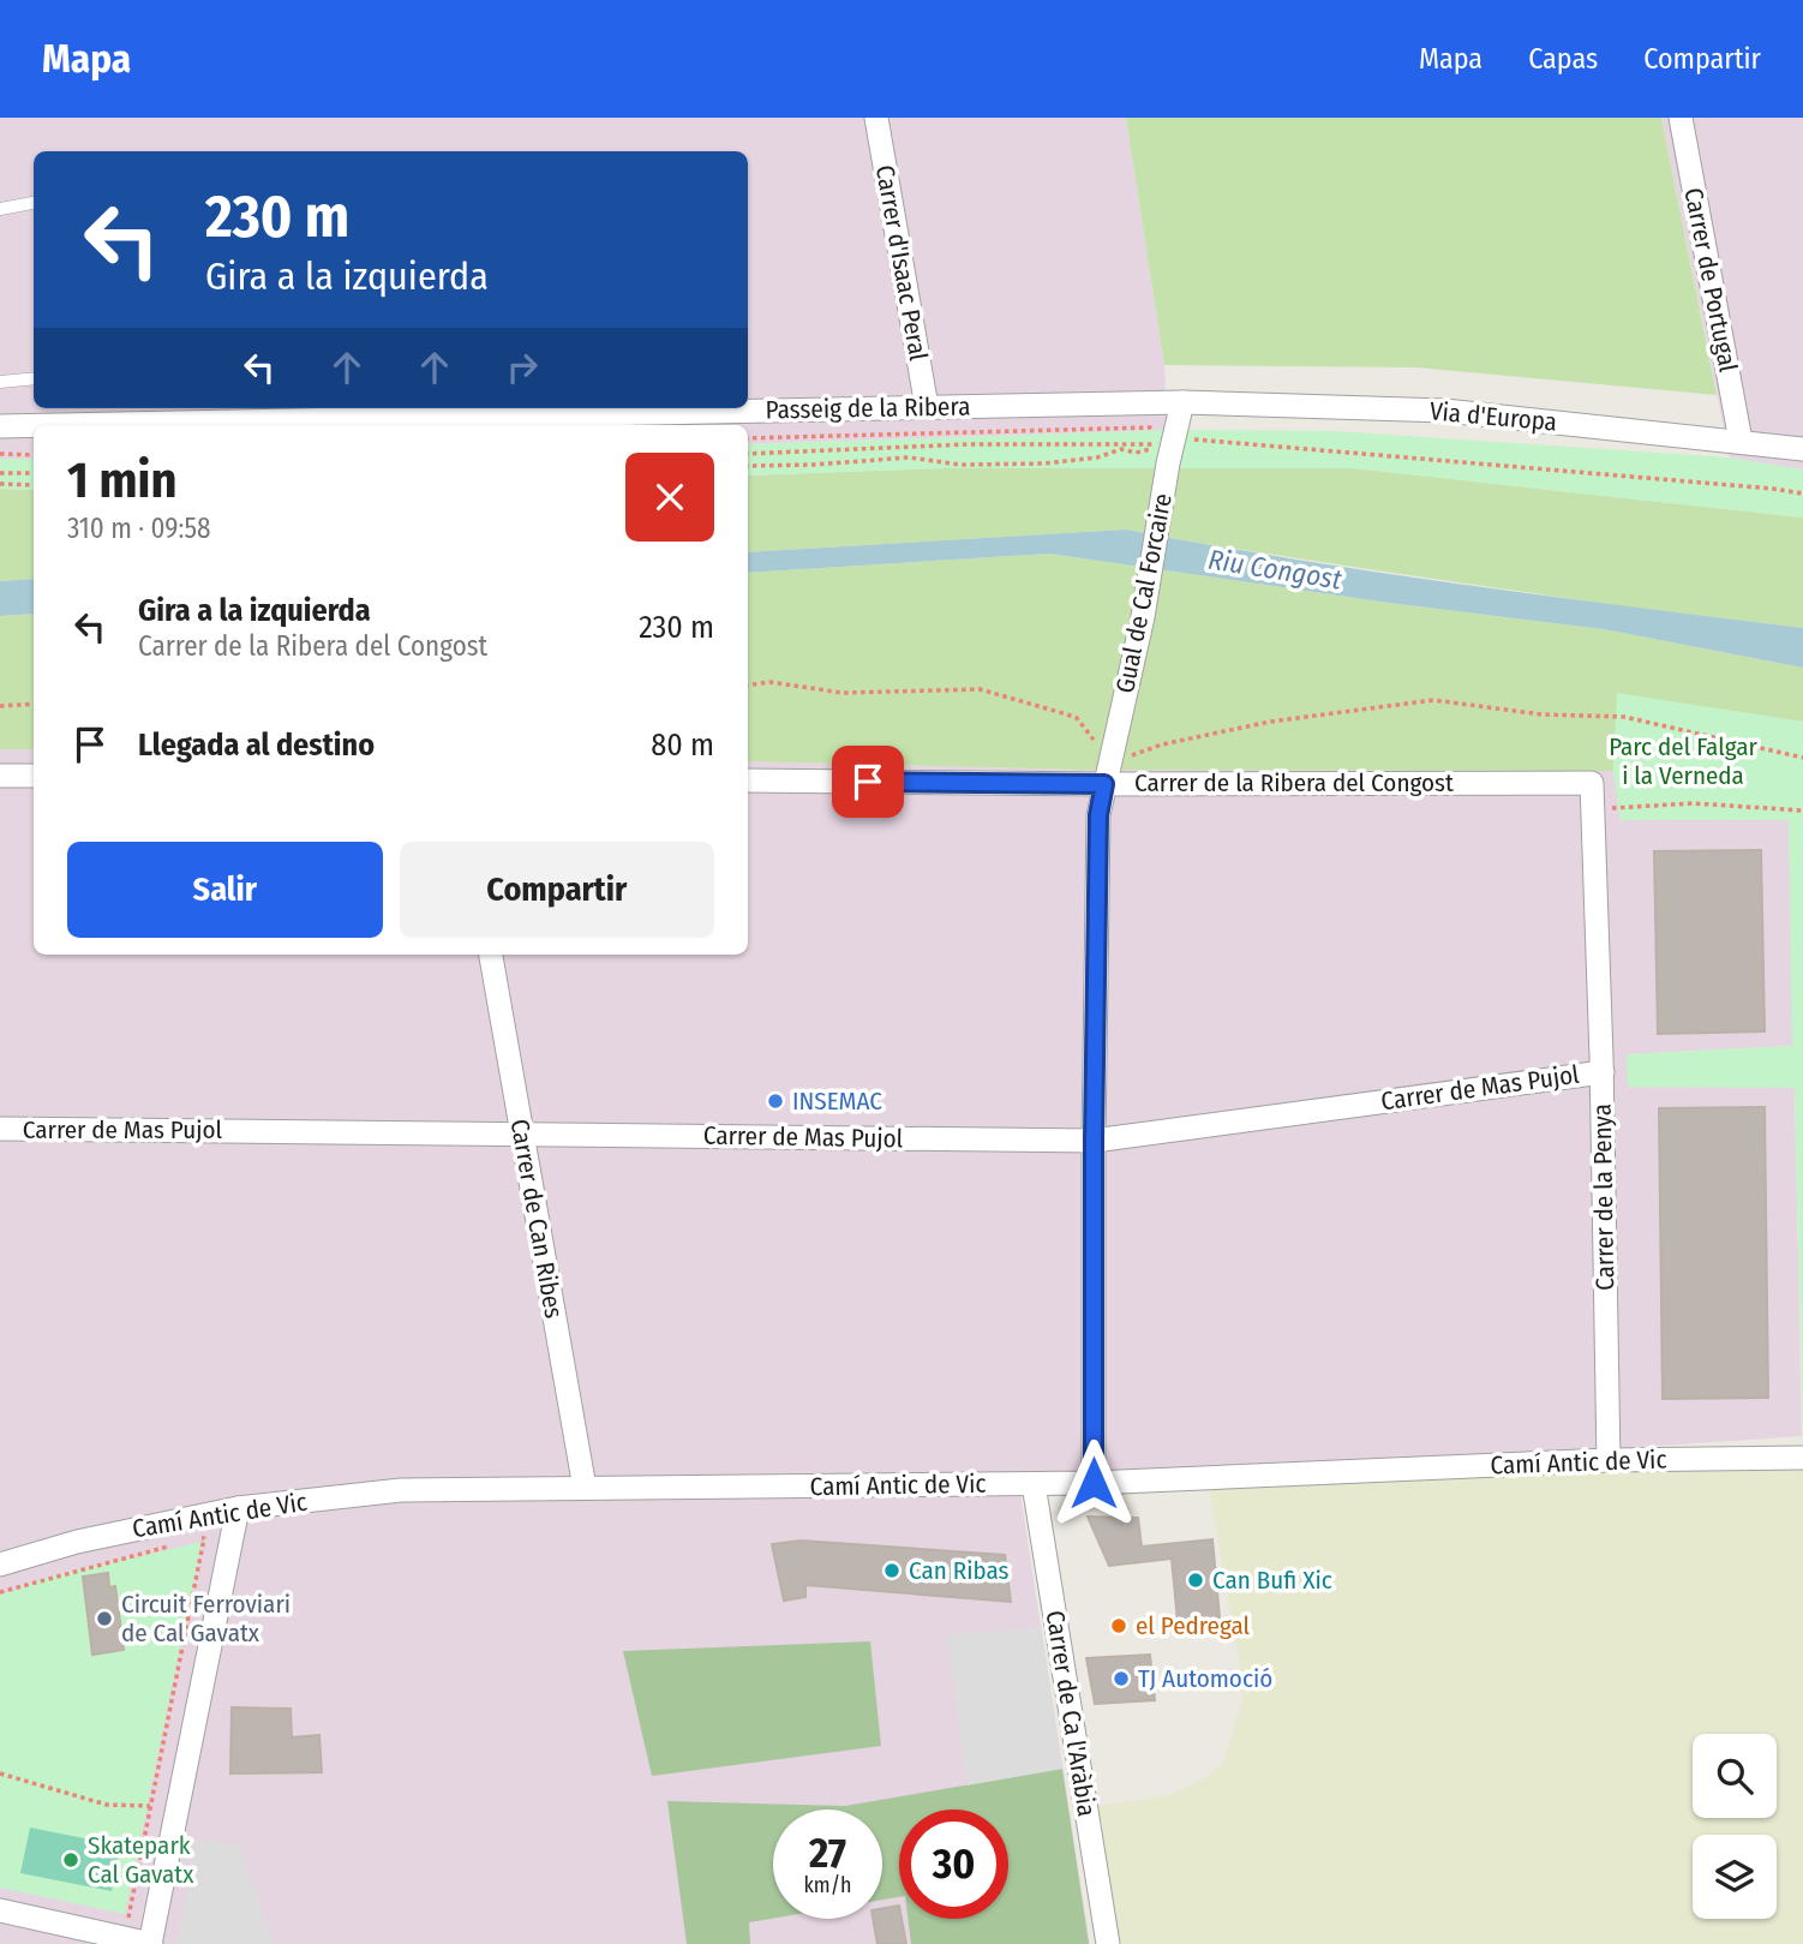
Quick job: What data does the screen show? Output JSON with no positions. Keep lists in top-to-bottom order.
{
  "streets": {
    "street": [
      "Carrer d'Isaac Peral",
      "Carrer de Portugal",
      "Passeig de la Ribera",
      "Via d'Europa",
      "Gual de Cal Forcaire",
      "Carrer de la Ribera del Congost",
      "Carrer de Mas Pujol",
      "Carrer de la Penya",
      "Carrer de Can Ribes",
      "Camí Antic de Vic",
      "Carrer de Ca l'Aràbia"
    ]
  },
  "crossings": [
    ["Carrer d'Isaac Peral", "Passeig de la Ribera"],
    ["Carrer de Portugal", "Via d'Europa"],
    ["Passeig de la Ribera", "Via d'Europa"],
    ["Passeig de la Ribera", "Gual de Cal Forcaire"],
    ["Via d'Europa", "Gual de Cal Forcaire"],
    ["Gual de Cal Forcaire", "Carrer de la Ribera del Congost"],
    ["Gual de Cal Forcaire", "Carrer de Mas Pujol"],
    ["Gual de Cal Forcaire", "Camí Antic de Vic"],
    ["Carrer de la Ribera del Congost", "Carrer de la Penya"],
    ["Carrer de Mas Pujol", "Carrer de la Penya"],
    ["Carrer de Mas Pujol", "Carrer de Can Ribes"],
    ["Carrer de la Penya", "Camí Antic de Vic"],
    ["Carrer de Can Ribes", "Camí Antic de Vic"],
    ["Camí Antic de Vic", "Carrer de Ca l'Aràbia"]
  ],
  "water": ["Riu Congost"],
  "parks": ["Parc del Falgar i la Verneda"],
  "places": [
    "INSEMAC",
    "Can Ribas",
    "Can Bufi Xic",
    "Circuit Ferroviari de Cal Gavatx",
    "el Pedregal",
    "TJ Automoció",
    "Skatepark Cal Gavatx"
  ],
  "page": {
    "header": "Mapa",
    "nav": ["Mapa", "Capas", "Compartir"],
    "turn": ["230 m", "Gira a la izquierda"],
    "heading": ["1 min", "310 m · 09:58"],
    "list": [
      {
        "name": "Gira a la izquierda",
        "note": "Carrer de la Ribera del Congost",
        "value": "230 m"
      },
      {
        "name": "Llegada al destino",
        "value": "80 m"
      }
    ],
    "buttons": ["Salir", "Compartir"],
    "speed": "27 km/h",
    "limit": "30"
  }
}
